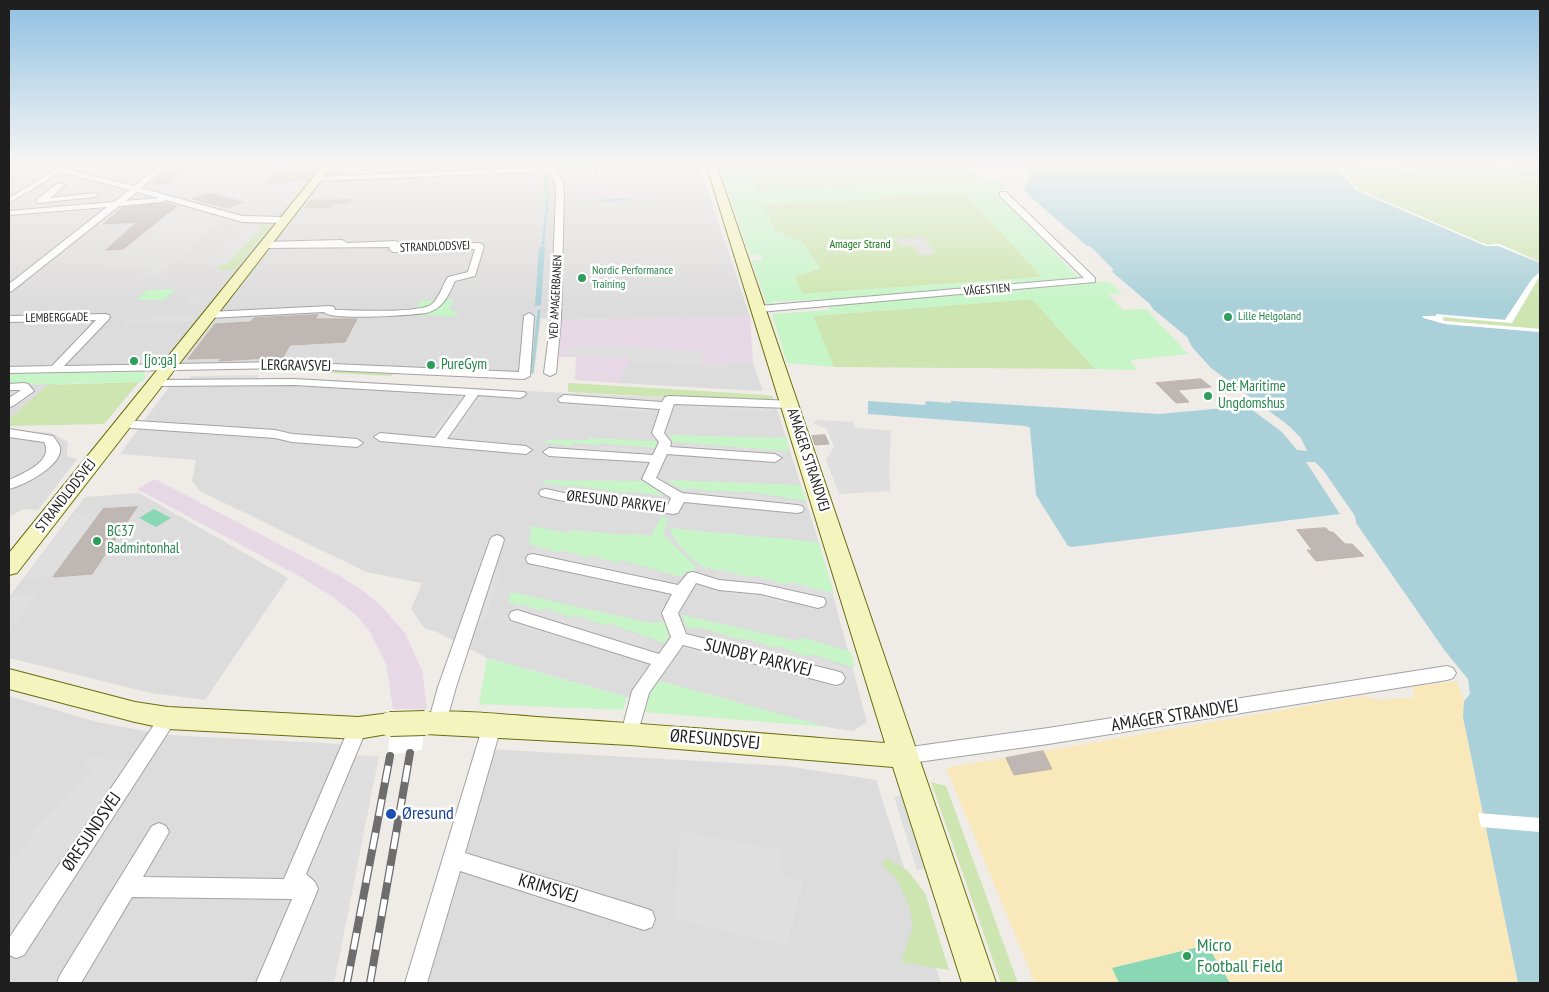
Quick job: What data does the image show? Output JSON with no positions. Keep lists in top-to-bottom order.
{
  "streets": {
    "street": [
      "STRANDLODSVEJ",
      "VÅGESTIEN",
      "VED AMAGERBANEN",
      "LEMBERGGADE",
      "LERGRAVSVEJ",
      "AMAGER STRANDVEJ",
      "ØRESUND PARKVEJ",
      "SUNDBY PARKVEJ",
      "ØRESUNDSVEJ",
      "KRIMSVEJ"
    ]
  },
  "crossings": [
    ["STRANDLODSVEJ", "LERGRAVSVEJ"],
    ["VÅGESTIEN", "AMAGER STRANDVEJ"],
    ["LEMBERGGADE", "LERGRAVSVEJ"],
    ["AMAGER STRANDVEJ", "ØRESUNDSVEJ"]
  ],
  "parks": ["Amager Strand"],
  "places": [
    "Nordic Performance Training",
    "Lille Helgoland",
    "[jo:ga]",
    "PureGym",
    "Det Maritime Ungdomshus",
    "BC37 Badmintonhal",
    "Øresund",
    "Micro Football Field"
  ]
}
